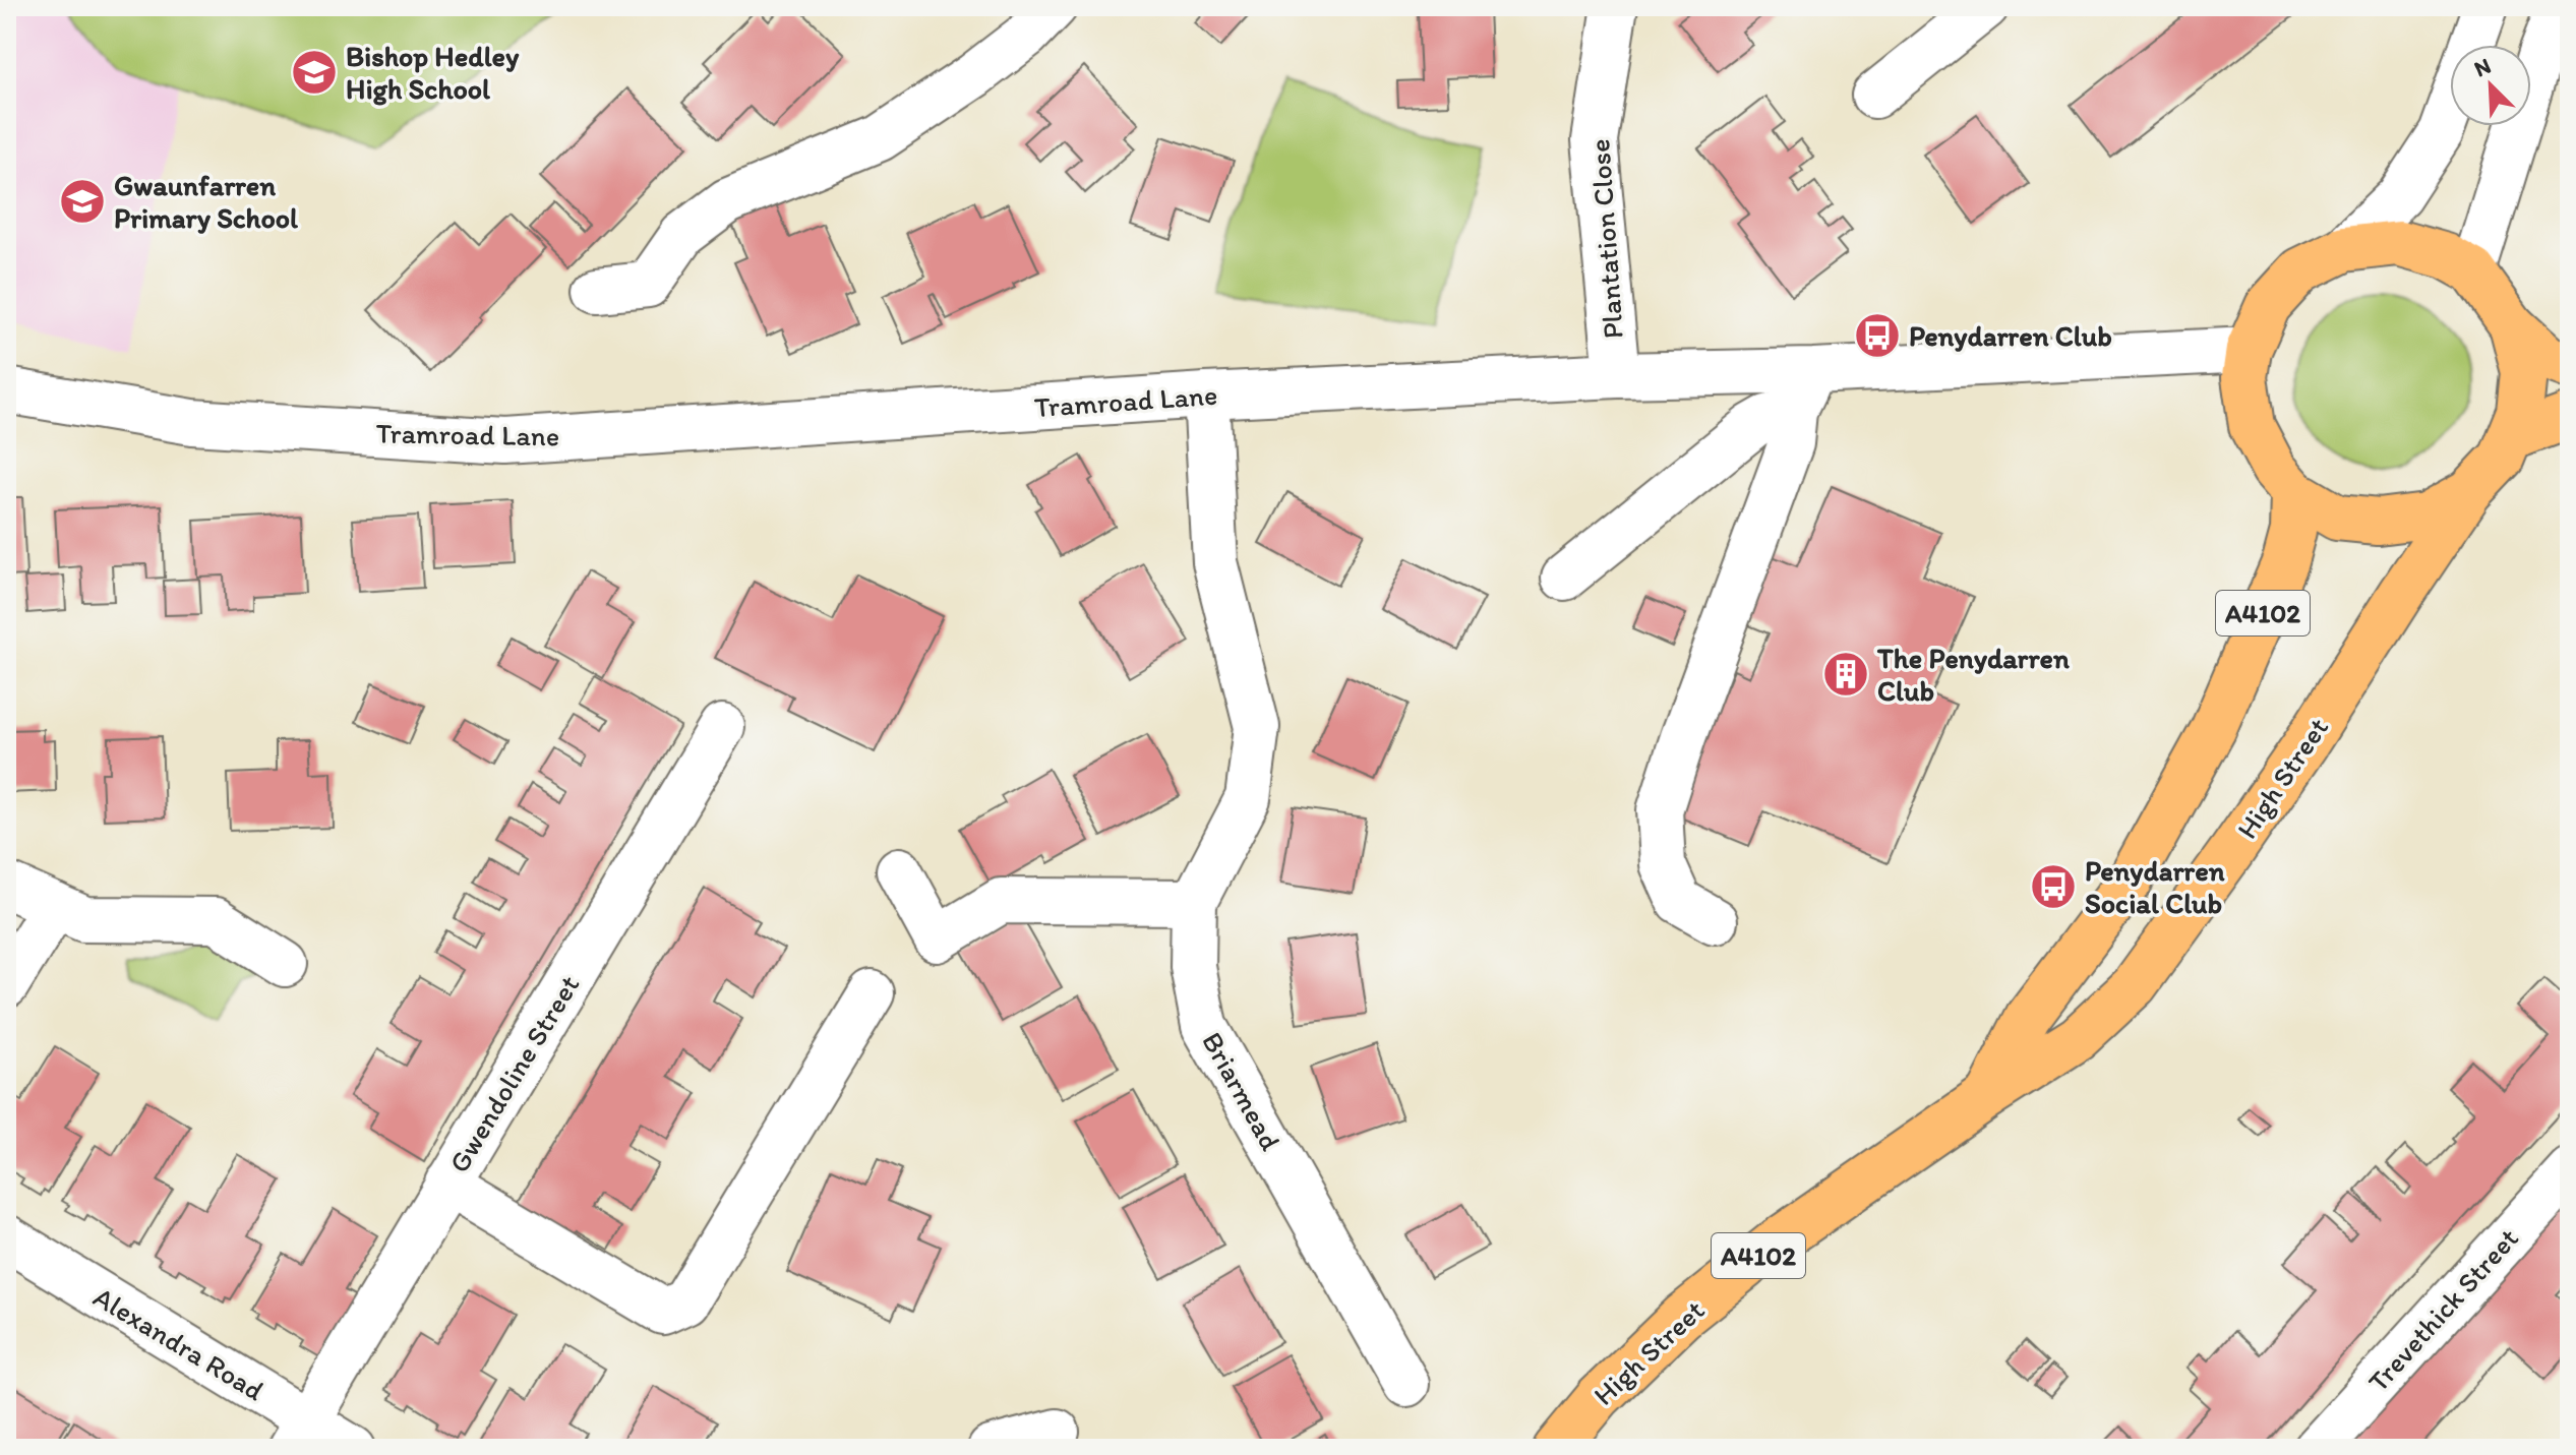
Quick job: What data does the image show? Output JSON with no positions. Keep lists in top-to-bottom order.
{
  "streets": {
    "main road": ["A4102", "High Street"],
    "street": [
      "Plantation Close",
      "Tramroad Lane",
      "Gwendoline Street",
      "Briarmead",
      "Trevethick Street",
      "Alexandra Road"
    ]
  },
  "crossings": [
    ["Plantation Close", "Tramroad Lane"],
    ["Tramroad Lane", "A4102"],
    ["Tramroad Lane", "High Street"],
    ["Tramroad Lane", "Briarmead"],
    ["A4102", "High Street"],
    ["Gwendoline Street", "Alexandra Road"]
  ],
  "places": {
    "school or university": ["Bishop Hedley High School", "Gwaunfarren Primary School"],
    "bus stop": ["Penydarren Club", "Penydarren Social Club"],
    "building": ["The Penydarren Club"]
  },
  "north": "top left"
}
